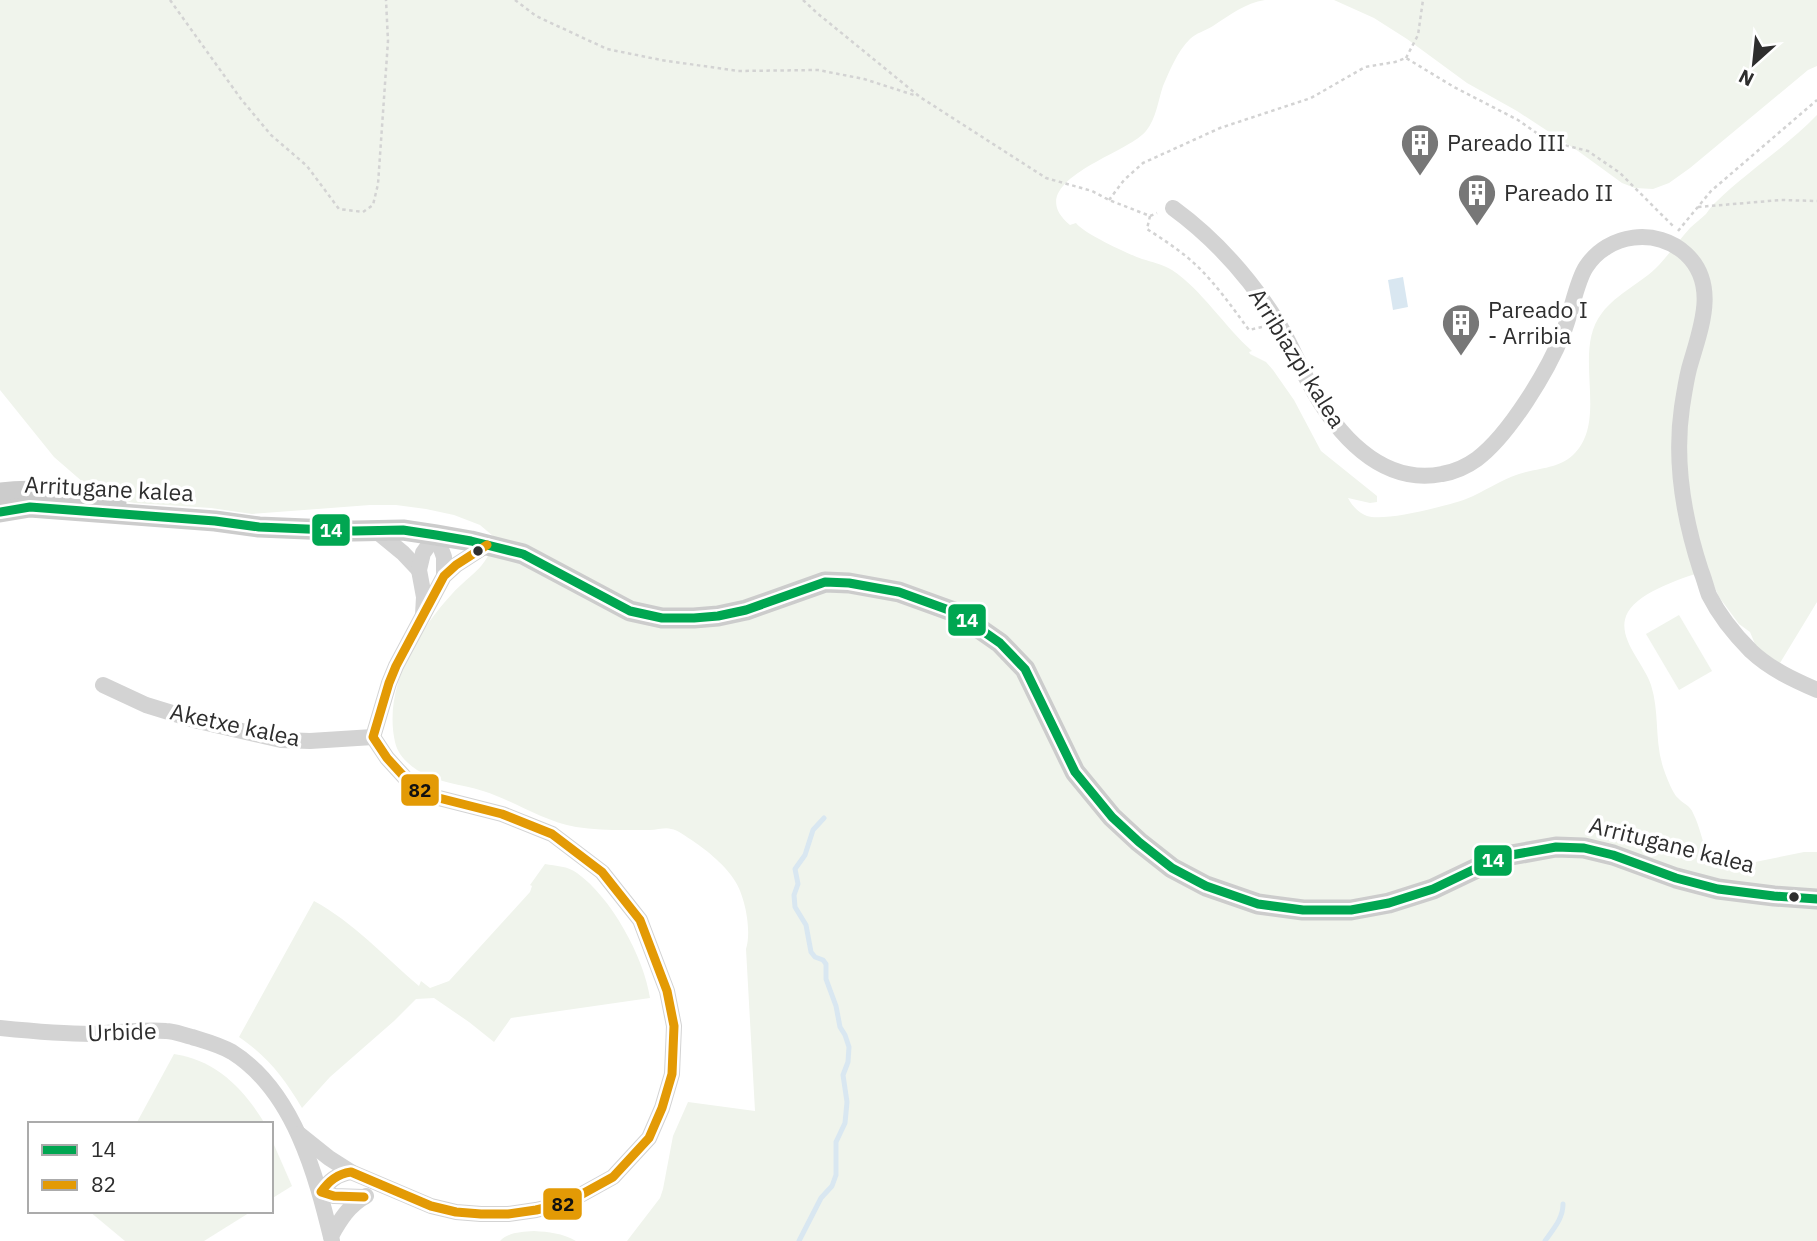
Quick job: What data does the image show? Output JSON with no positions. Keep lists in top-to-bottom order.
{
  "streets": {
    "street": [
      "Arribiazpi kalea",
      "Arritugane kalea",
      "Aketxe kalea",
      "Urbide"
    ]
  },
  "places": {
    "building": ["Pareado III", "Pareado II", "Pareado I - Arribia"]
  },
  "lines": ["transit line 14", "transit line 82"],
  "legend": ["14", "82"],
  "north": "bottom left"
}
